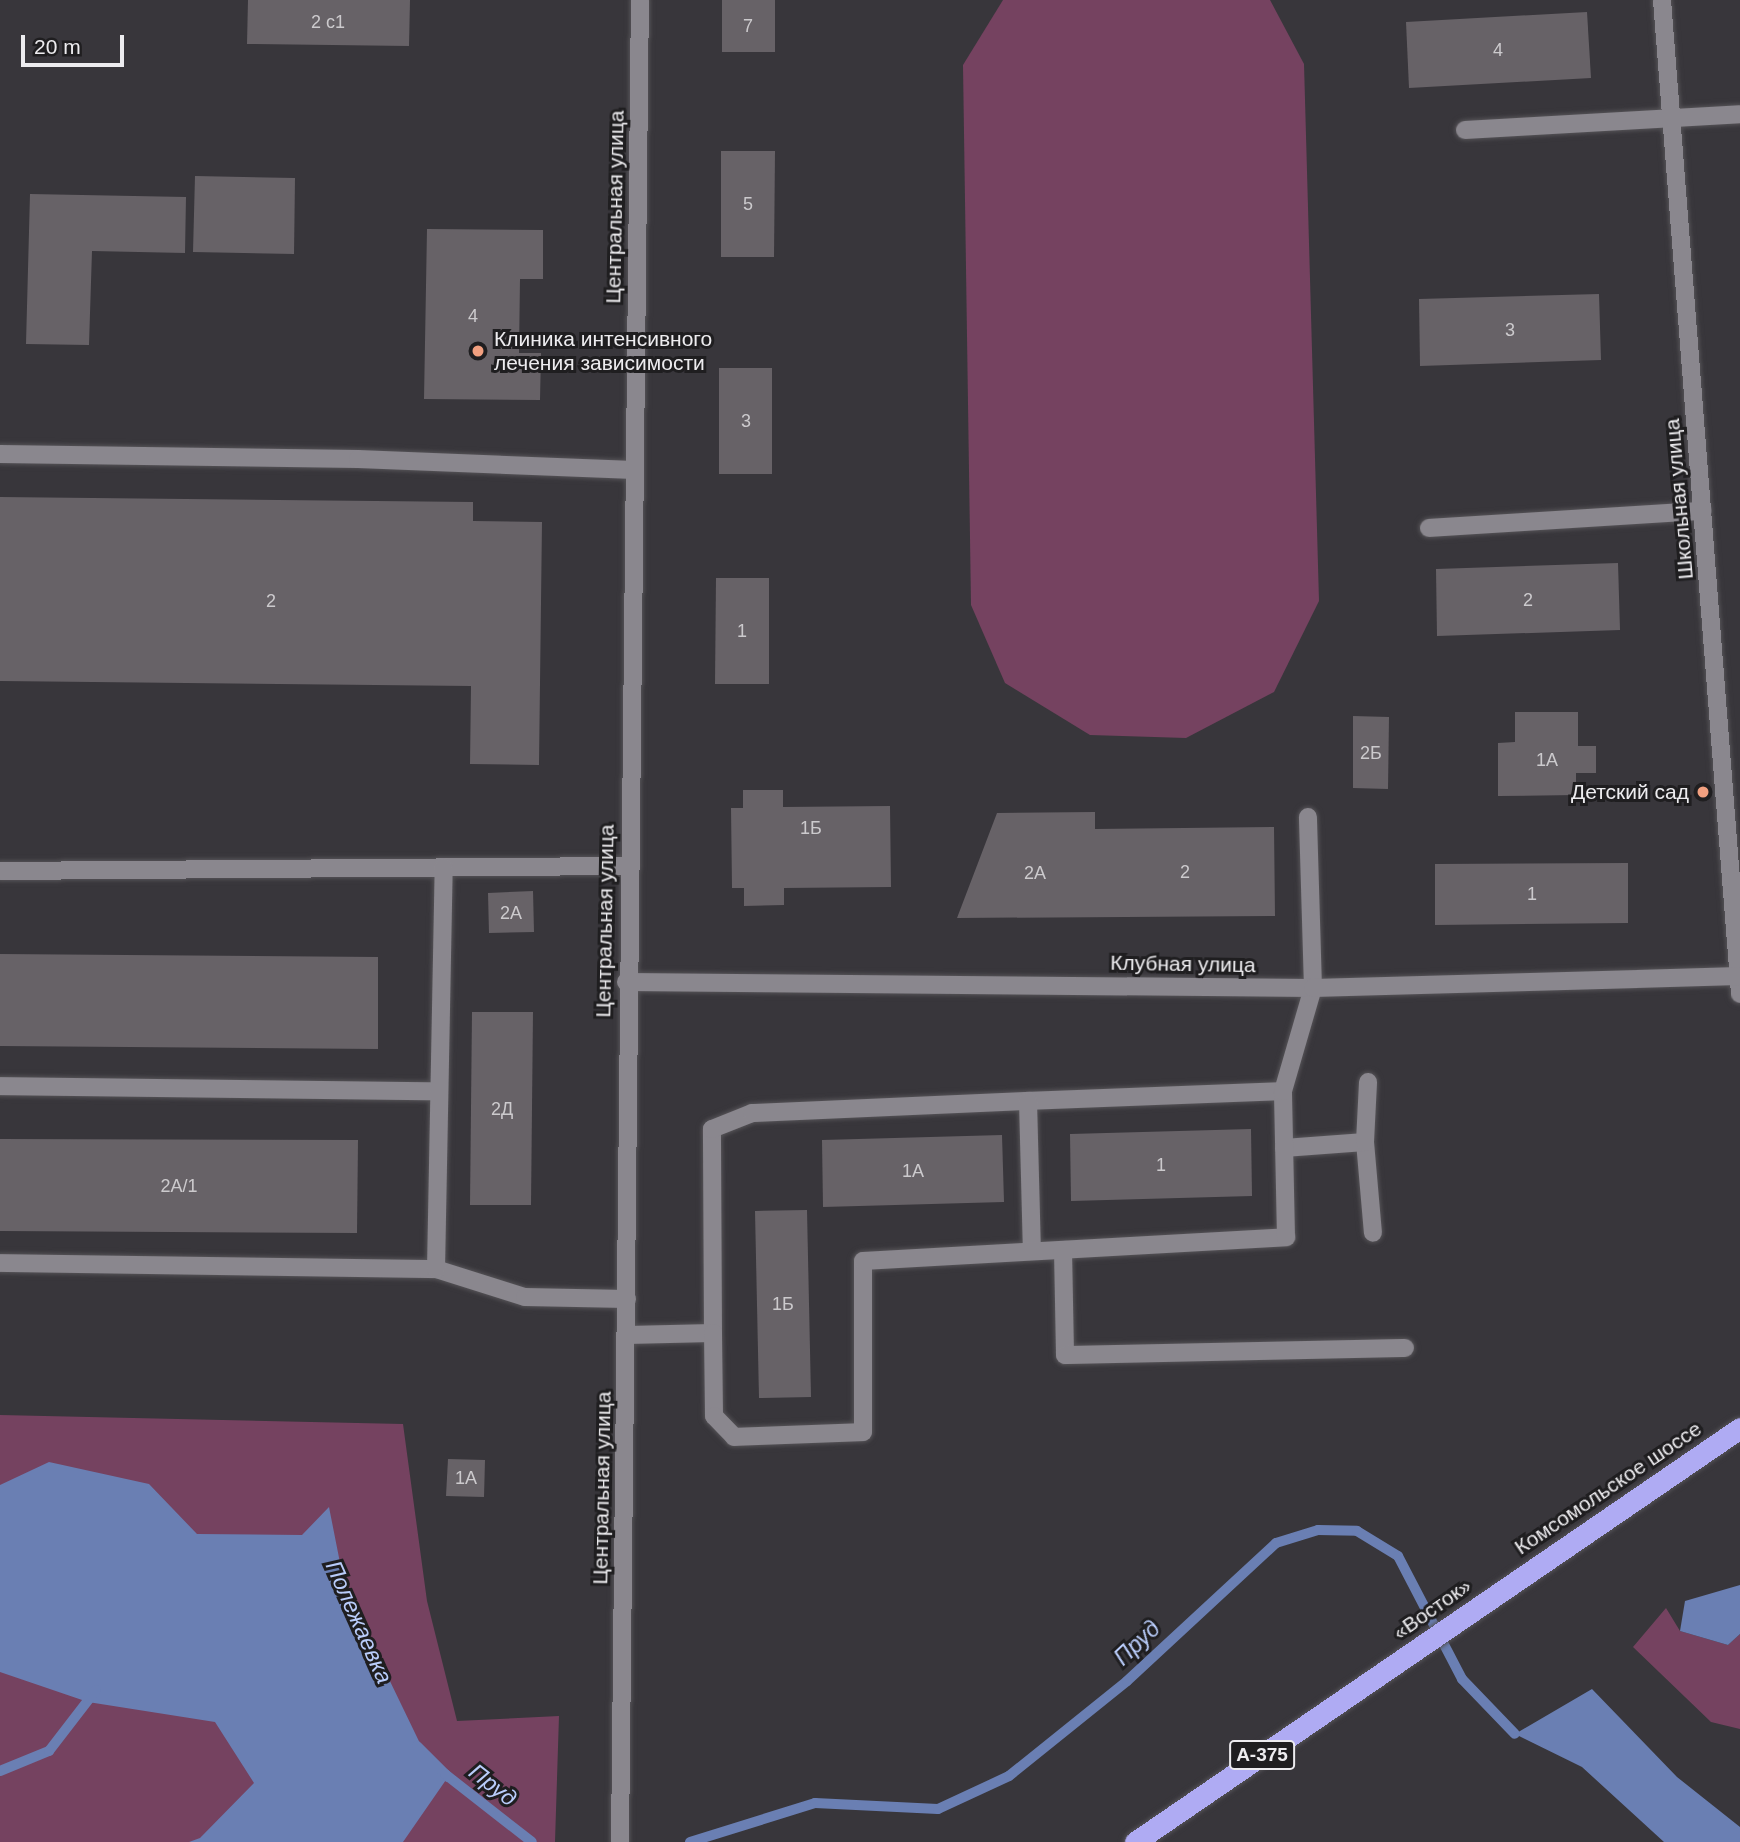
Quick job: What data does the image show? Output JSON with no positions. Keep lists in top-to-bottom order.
{
  "streets": {
    "highway": ["Комсомольское шоссе", "«Восток»", "А-375"],
    "street": ["Центральная улица", "Школьная улица", "Клубная улица"]
  },
  "crossings": [
    ["Центральная улица", "Клубная улица"],
    ["Школьная улица", "Клубная улица"],
    ["Комсомольское шоссе", "«Восток»"]
  ],
  "water": ["Полежаевка", "Пруд"],
  "places": ["Клиника интенсивного лечения зависимости", "Детский сад"],
  "house_numbers": [
    "2 с1",
    "7",
    "4",
    "5",
    "4",
    "3",
    "3",
    "2",
    "2",
    "1",
    "2Б",
    "1А",
    "1Б",
    "2",
    "2А",
    "1",
    "2А",
    "2Д",
    "1",
    "1А",
    "2А/1",
    "1Б",
    "1А"
  ],
  "scale_bar": "20 m"
}
